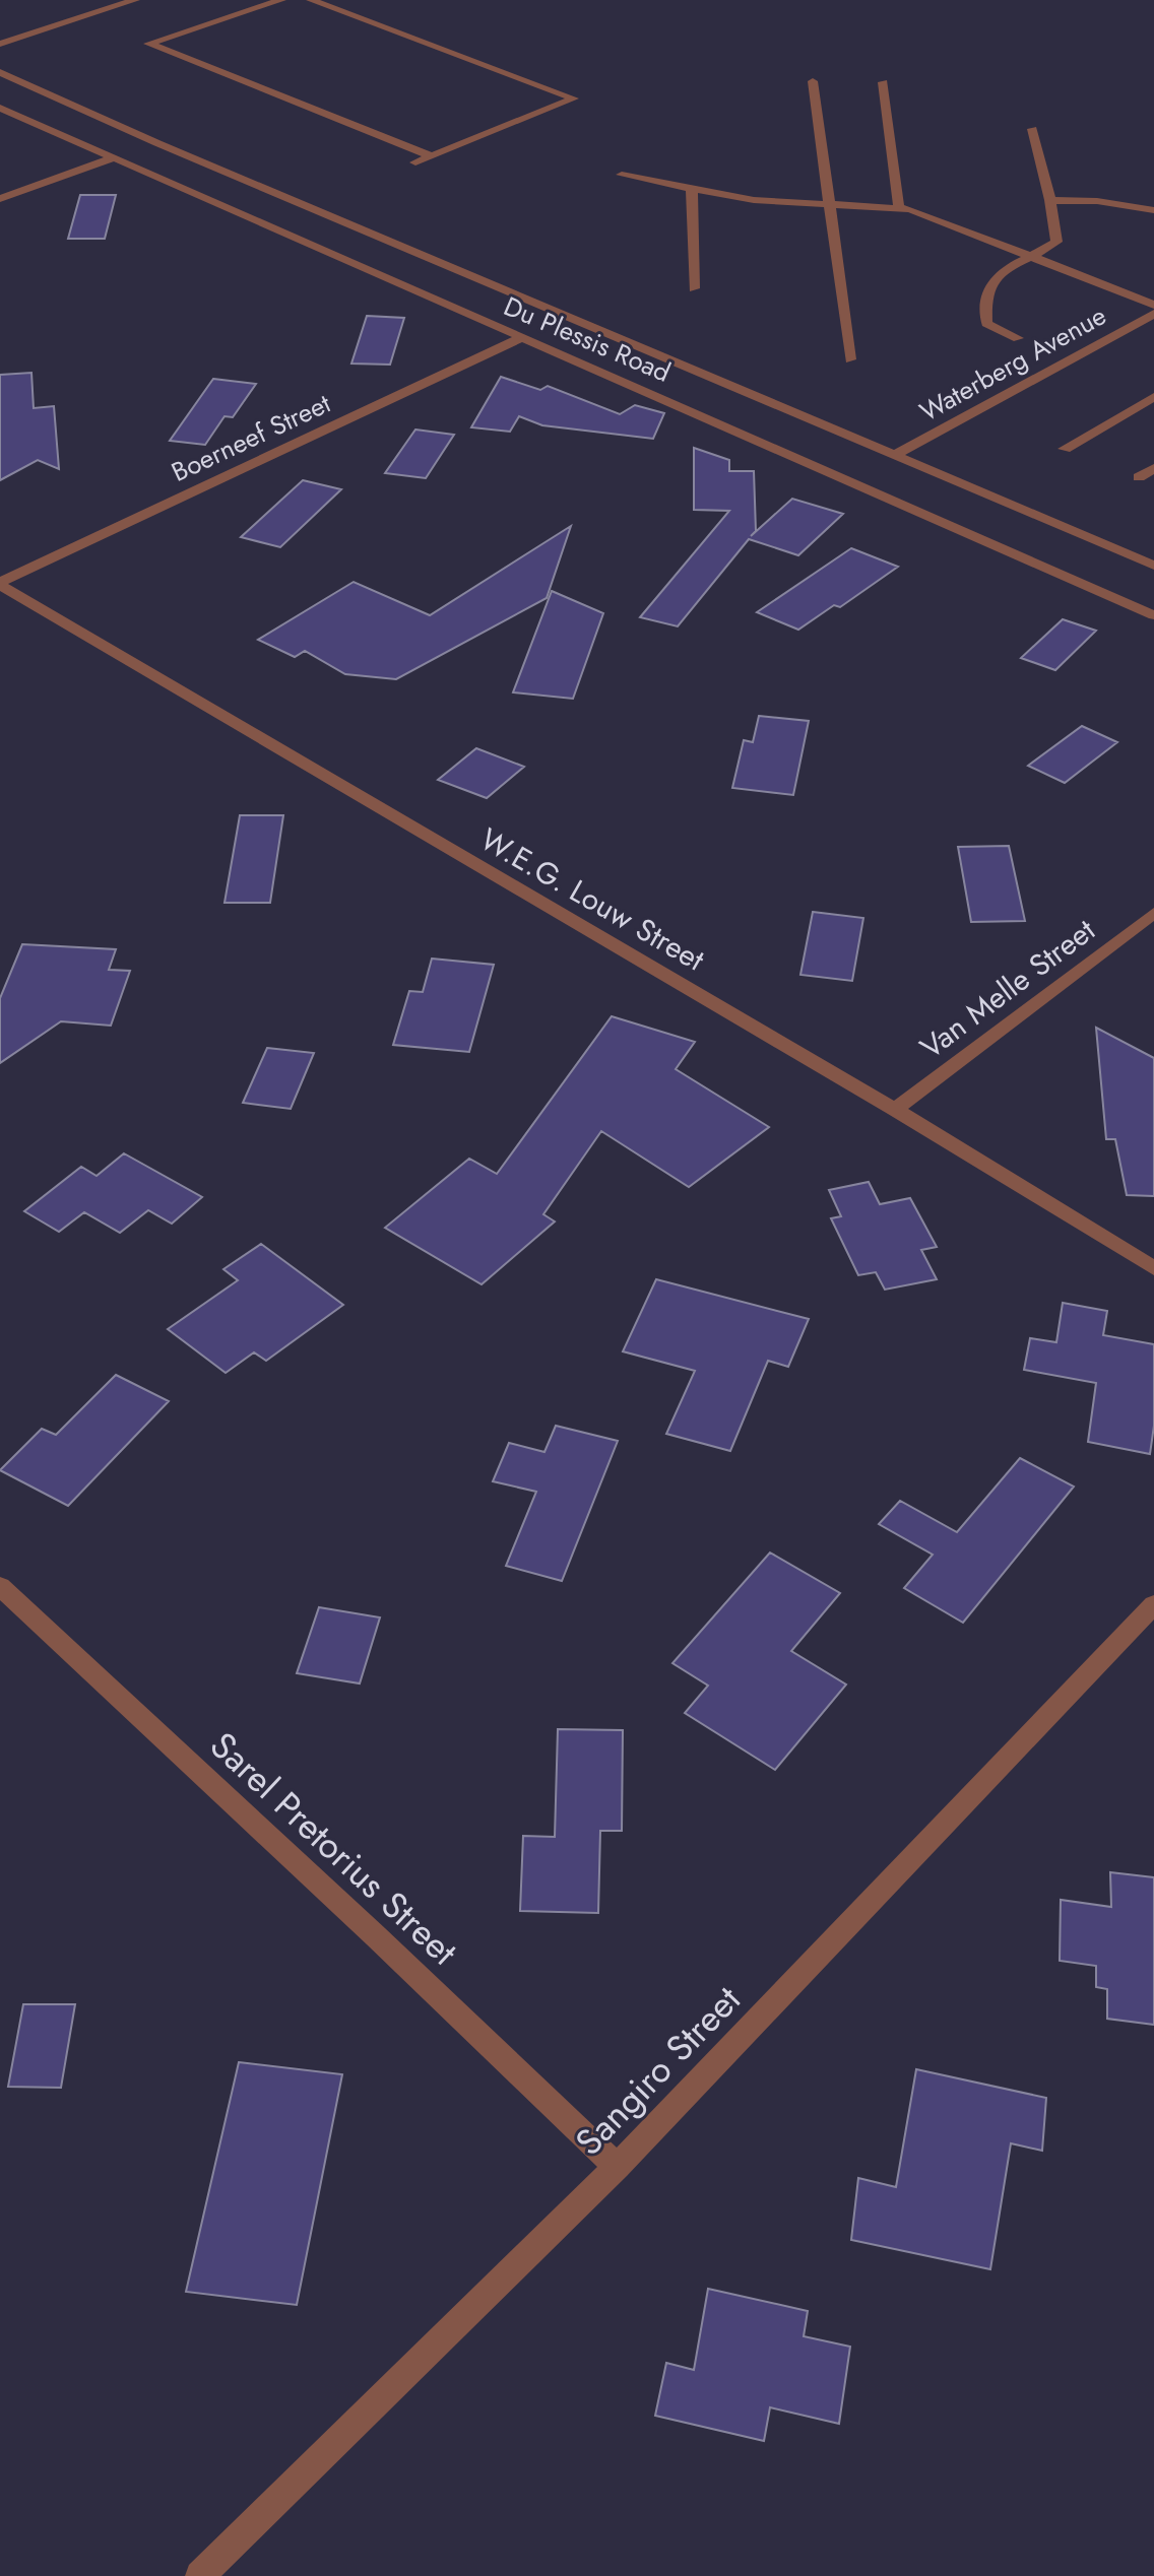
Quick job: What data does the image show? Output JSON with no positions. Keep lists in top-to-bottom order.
{
  "streets": {
    "street": [
      "Du Plessis Road",
      "Waterberg Avenue",
      "Boerneef Street",
      "W.E.G. Louw Street",
      "Van Melle Street",
      "Sarel Pretorius Street",
      "Sangiro Street"
    ]
  },
  "crossings": [
    ["Du Plessis Road", "Waterberg Avenue"],
    ["Du Plessis Road", "Boerneef Street"],
    ["Boerneef Street", "W.E.G. Louw Street"],
    ["W.E.G. Louw Street", "Van Melle Street"],
    ["Sarel Pretorius Street", "Sangiro Street"]
  ]
}
